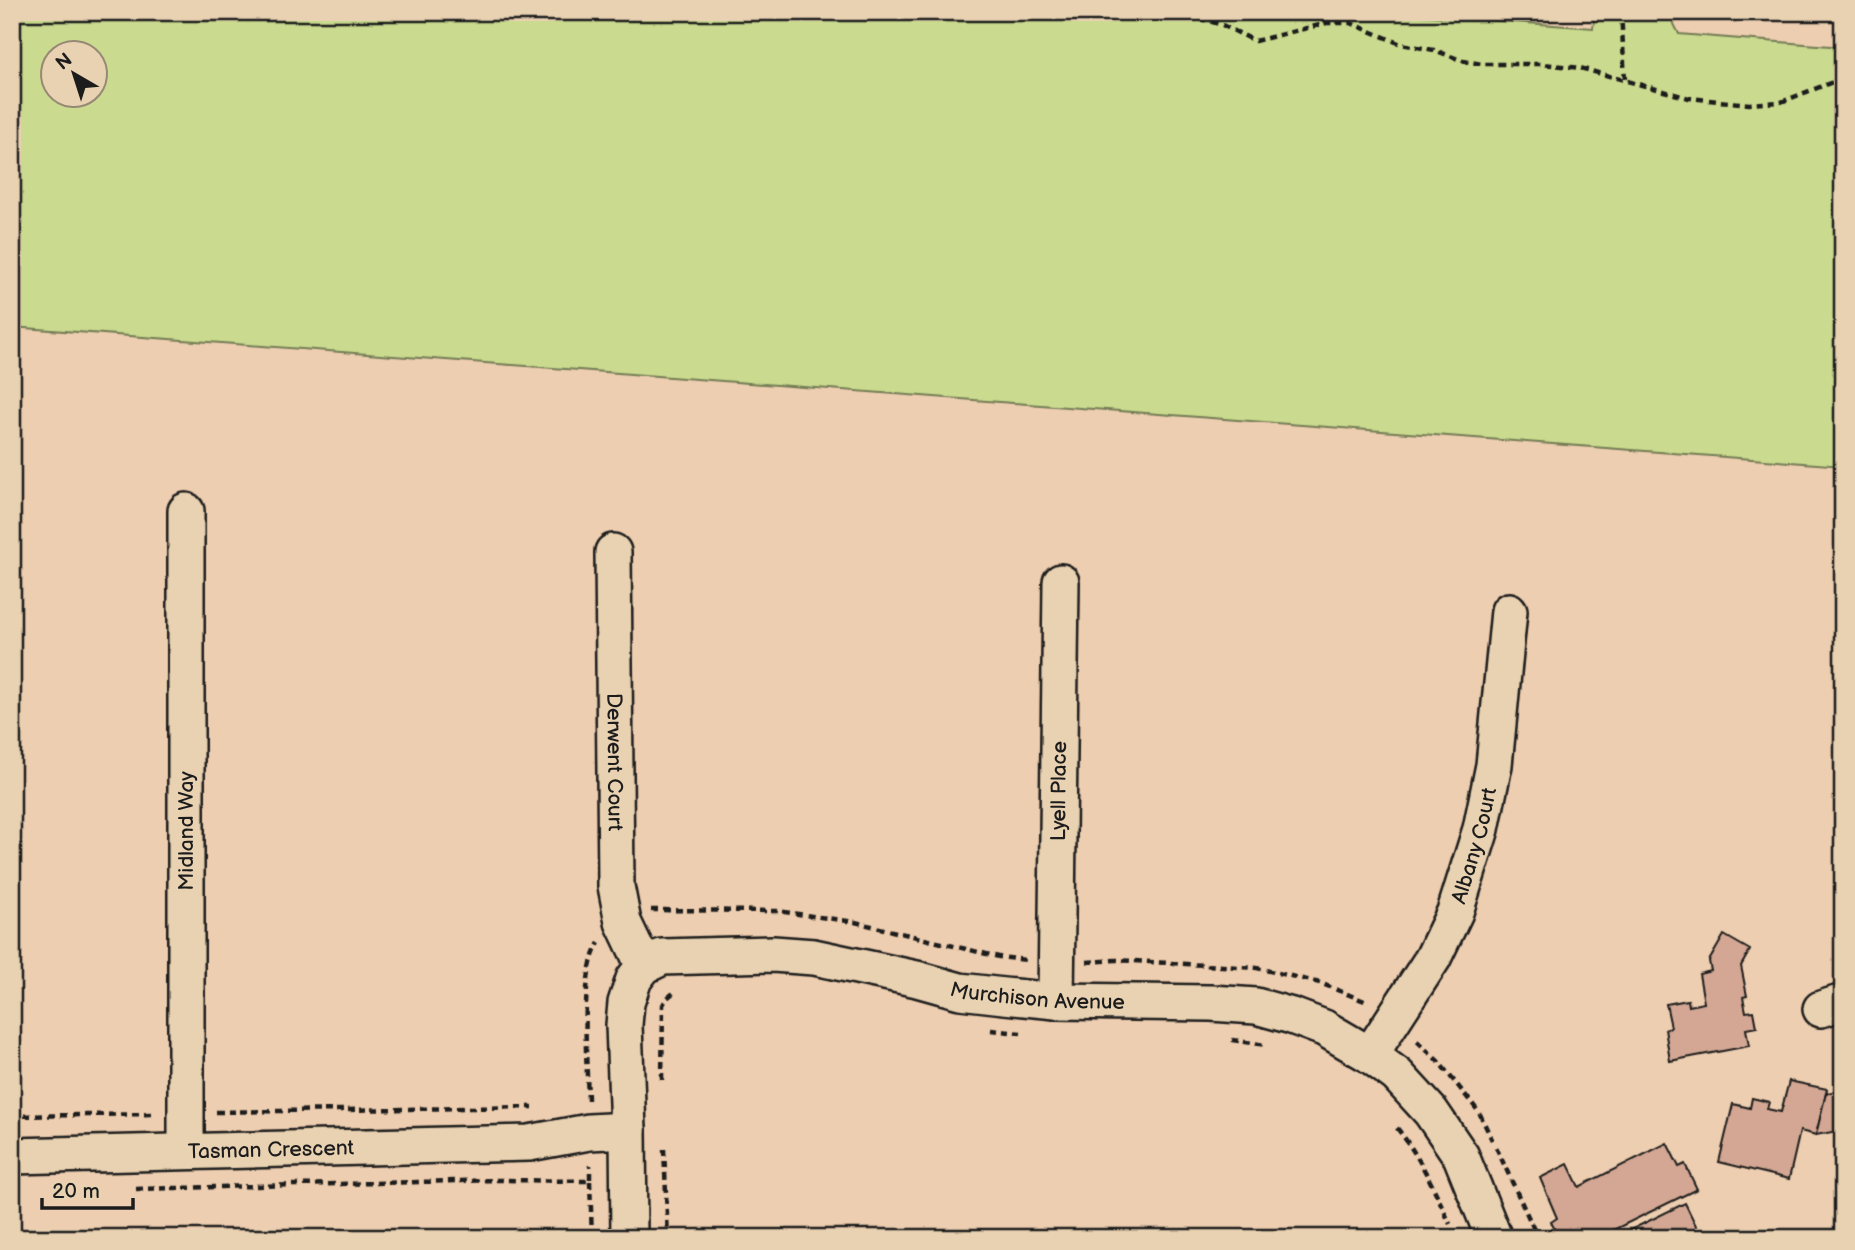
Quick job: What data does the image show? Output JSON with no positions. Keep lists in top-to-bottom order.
{
  "streets": {
    "street": [
      "Derwent Court",
      "Lyell Place",
      "Midland Way",
      "Albany Court",
      "Murchison Avenue",
      "Tasman Crescent"
    ]
  },
  "crossings": [
    ["Derwent Court", "Murchison Avenue"],
    ["Lyell Place", "Murchison Avenue"],
    ["Midland Way", "Tasman Crescent"],
    ["Albany Court", "Murchison Avenue"]
  ],
  "scale_bar": "20 m",
  "north": "top left"
}
